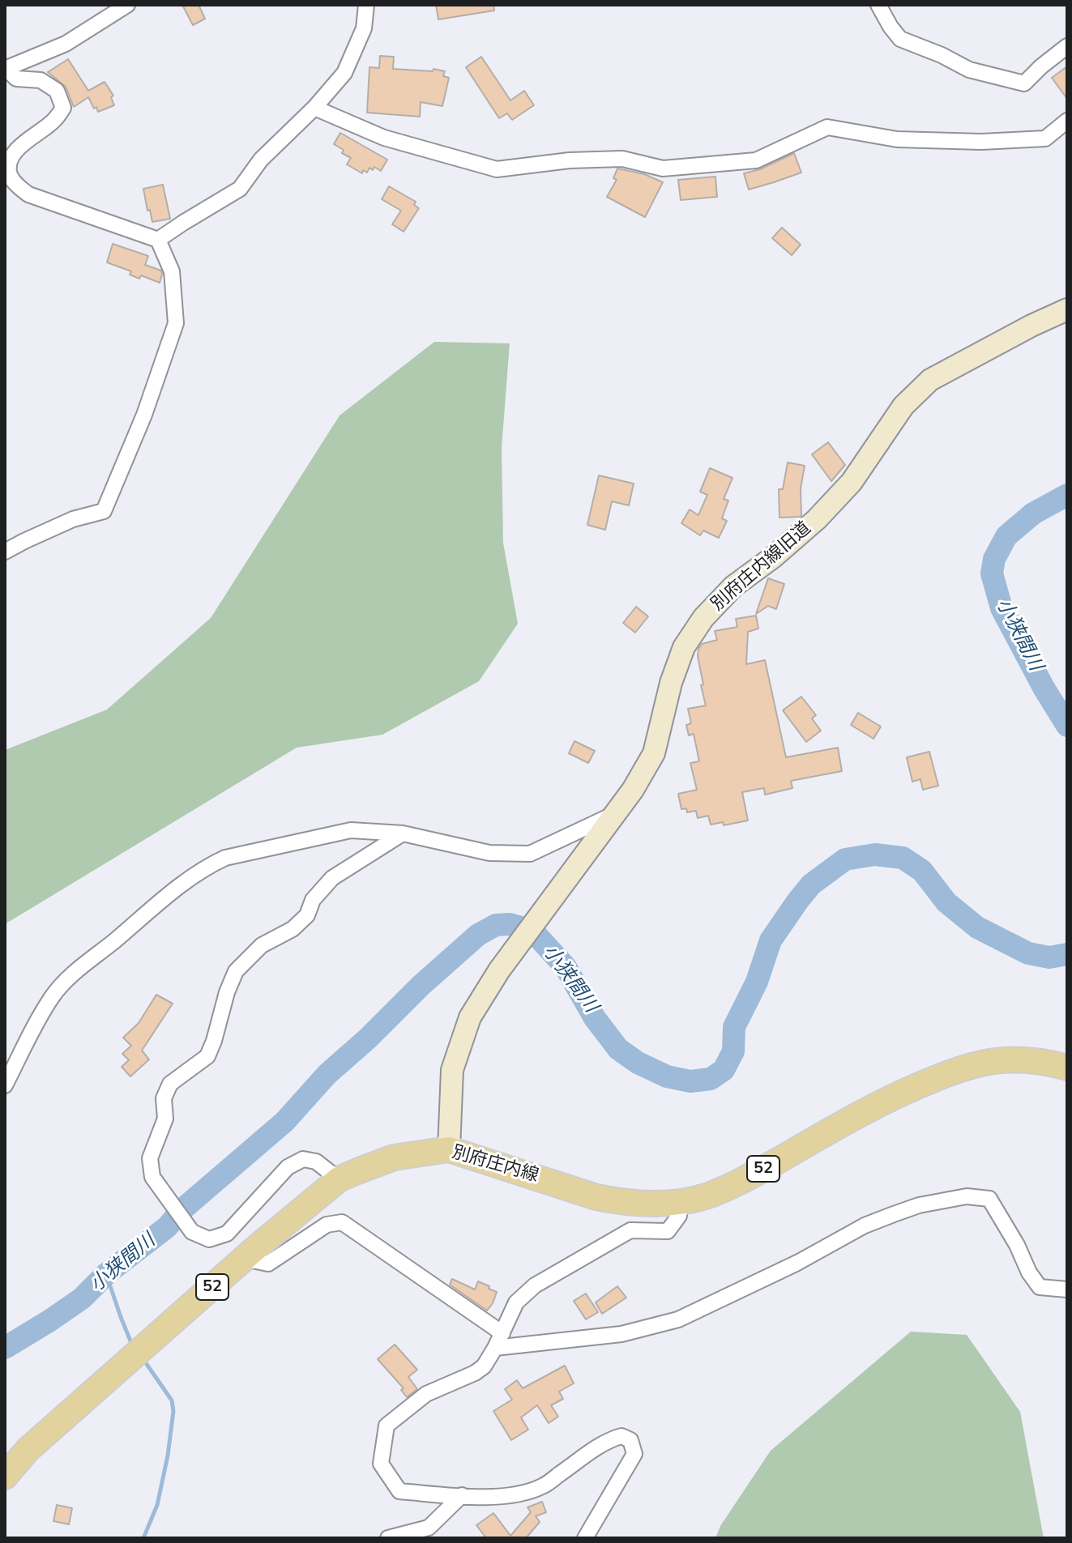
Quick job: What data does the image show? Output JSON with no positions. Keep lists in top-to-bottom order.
{
  "streets": {
    "main road": ["別府庄内線", "52"],
    "street": ["別府庄内線旧道"]
  },
  "crossings": [
    ["別府庄内線旧道", "別府庄内線"]
  ],
  "water": ["小狭間川"]
}
